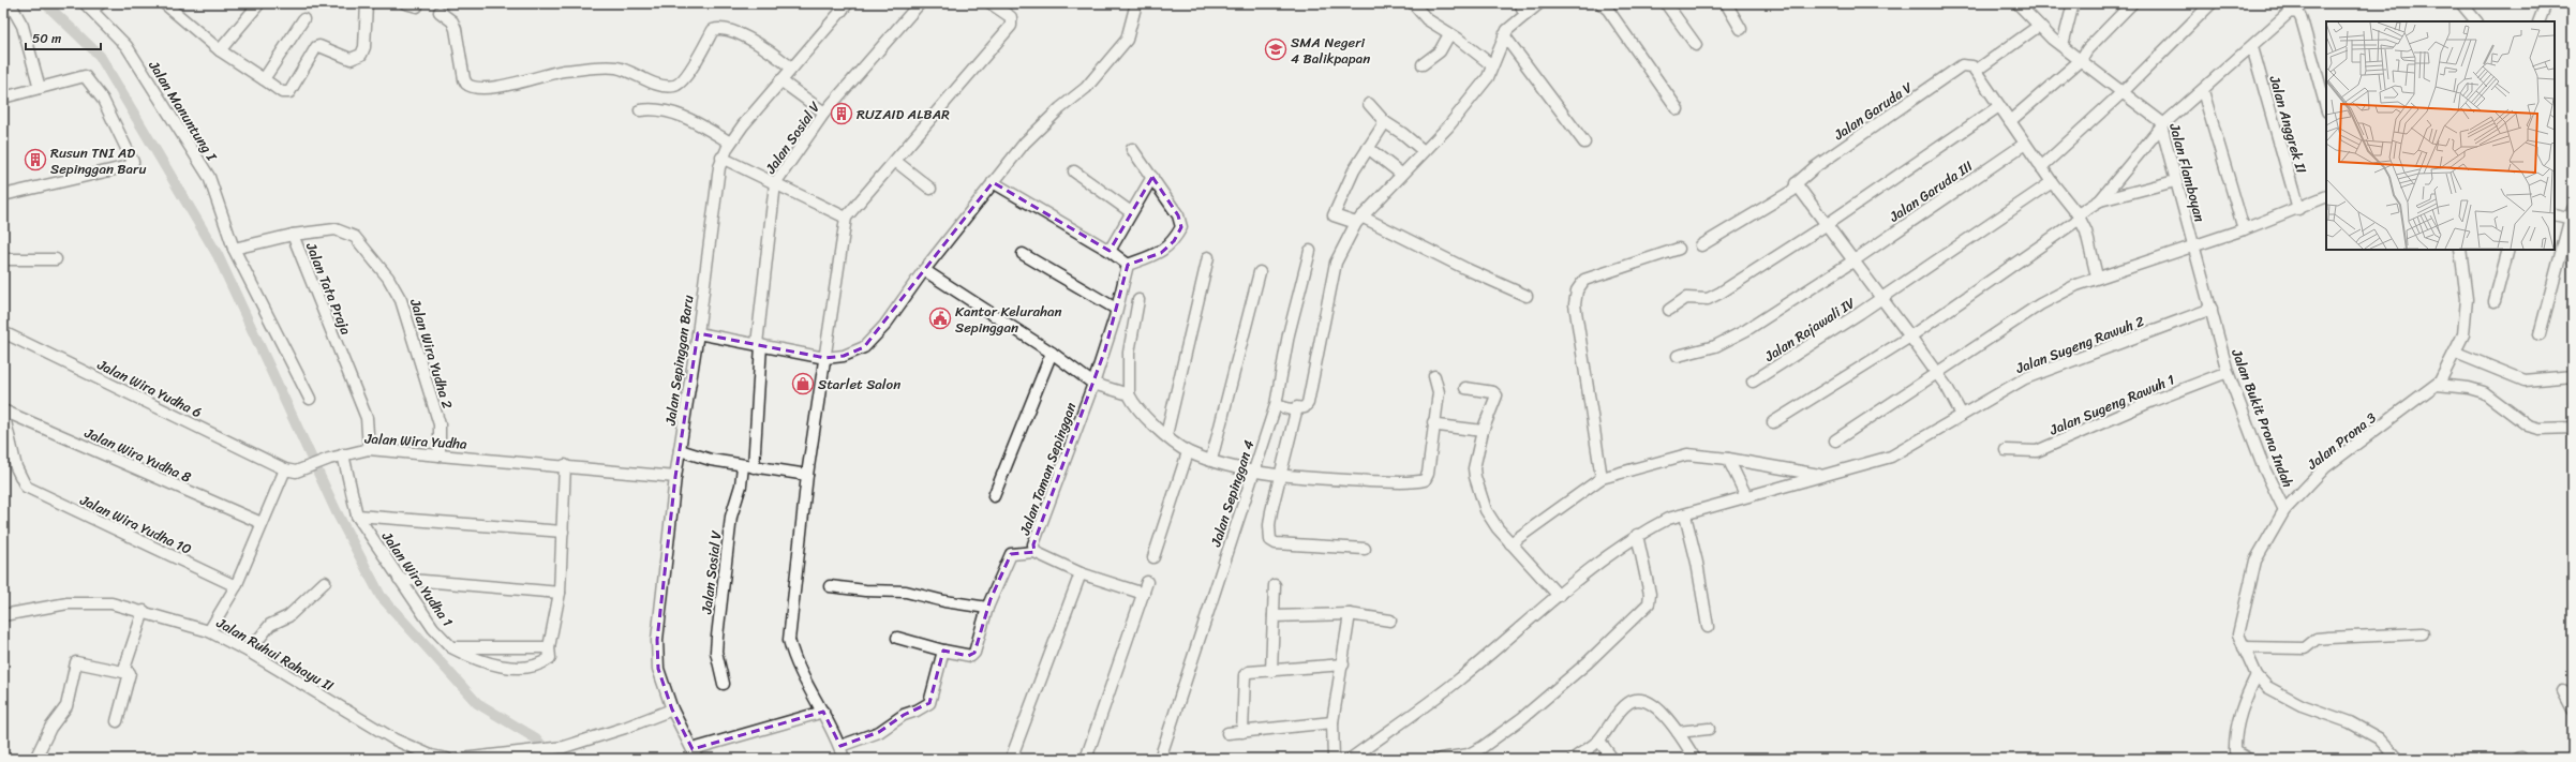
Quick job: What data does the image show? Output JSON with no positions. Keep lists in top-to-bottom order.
{
  "streets": {
    "street": [
      "Jalan Manuntung I",
      "Jalan Garuda V",
      "Jalan Anggrek II",
      "Jalan Sosial V",
      "Jalan Flamboyan",
      "Jalan Garuda III",
      "Jalan Tata Praja",
      "Jalan Rajawali IV",
      "Jalan Sugeng Rawuh 2",
      "Jalan Wira Yudha 2",
      "Jalan Sepinggan Baru",
      "Jalan Wira Yudha 6",
      "Jalan Sugeng Rawuh 1",
      "Jalan Bukit Prona Indah",
      "Jalan Wira Yudha",
      "Jalan Prona 3",
      "Jalan Wira Yudha 8",
      "Jalan Taman Sepinggan",
      "Jalan Sepinggan 4",
      "Jalan Wira Yudha 10",
      "Jalan Wira Yudha 1",
      "Jalan Ruhui Rahayu II"
    ]
  },
  "crossings": [
    ["Jalan Manuntung I", "Jalan Tata Praja"],
    ["Jalan Garuda V", "Jalan Flamboyan"],
    ["Jalan Flamboyan", "Jalan Sugeng Rawuh 2"],
    ["Jalan Flamboyan", "Jalan Bukit Prona Indah"],
    ["Jalan Tata Praja", "Jalan Wira Yudha 2"],
    ["Jalan Tata Praja", "Jalan Wira Yudha"],
    ["Jalan Sugeng Rawuh 2", "Jalan Bukit Prona Indah"],
    ["Jalan Wira Yudha 2", "Jalan Wira Yudha"],
    ["Jalan Sepinggan Baru", "Jalan Wira Yudha"],
    ["Jalan Wira Yudha 6", "Jalan Wira Yudha"],
    ["Jalan Sugeng Rawuh 1", "Jalan Bukit Prona Indah"],
    ["Jalan Bukit Prona Indah", "Jalan Prona 3"],
    ["Jalan Wira Yudha", "Jalan Wira Yudha 1"],
    ["Jalan Wira Yudha 8", "Jalan Wira Yudha 10"]
  ],
  "places": {
    "school or university": ["SMA Negeri 4 Balikpapan"],
    "building": ["RUZAID ALBAR", "Rusun TNI AD Sepinggan Baru"],
    "public building": ["Kantor Kelurahan Sepinggan"],
    "shop": ["Starlet Salon"]
  },
  "scale_bar": "50 m"
}
